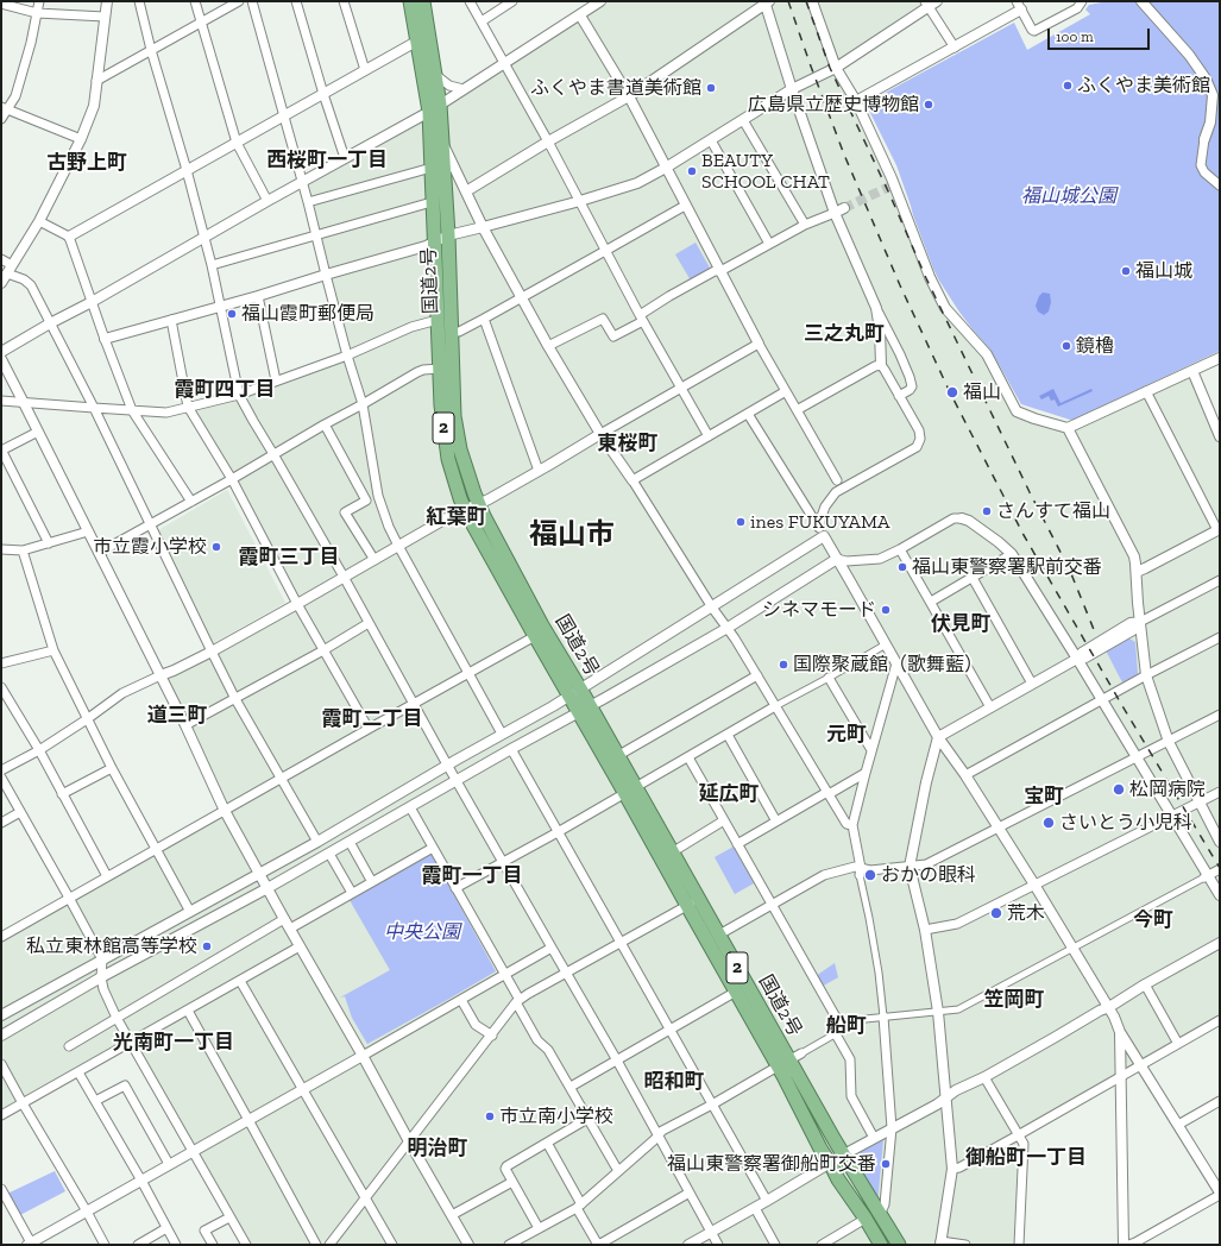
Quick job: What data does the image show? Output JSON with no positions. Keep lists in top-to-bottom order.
{
  "streets": {
    "highway": ["国道2号", "2"]
  },
  "districts": [
    "西桜町一丁目",
    "古野上町",
    "三之丸町",
    "霞町四丁目",
    "東桜町",
    "紅葉町",
    "福山市",
    "霞町三丁目",
    "伏見町",
    "道三町",
    "霞町二丁目",
    "元町",
    "延広町",
    "宝町",
    "霞町一丁目",
    "今町",
    "笠岡町",
    "船町",
    "光南町一丁目",
    "昭和町",
    "明治町",
    "御船町一丁目"
  ],
  "parks": ["福山城公園", "中央公園"],
  "places": [
    "ふくやま美術館",
    "ふくやま書道美術館",
    "広島県立歴史博物館",
    "BEAUTY SCHOOL CHAT",
    "福山城",
    "福山霞町郵便局",
    "鏡櫓",
    "福山",
    "さんすて福山",
    "ines FUKUYAMA",
    "市立霞小学校",
    "福山東警察署駅前交番",
    "シネマモード",
    "国際聚蔵館（歌舞藍）",
    "松岡病院",
    "さいとう小児科",
    "おかの眼科",
    "荒木",
    "私立東林館高等学校",
    "市立南小学校",
    "福山東警察署御船町交番"
  ],
  "scale_bar": "100 m"
}
